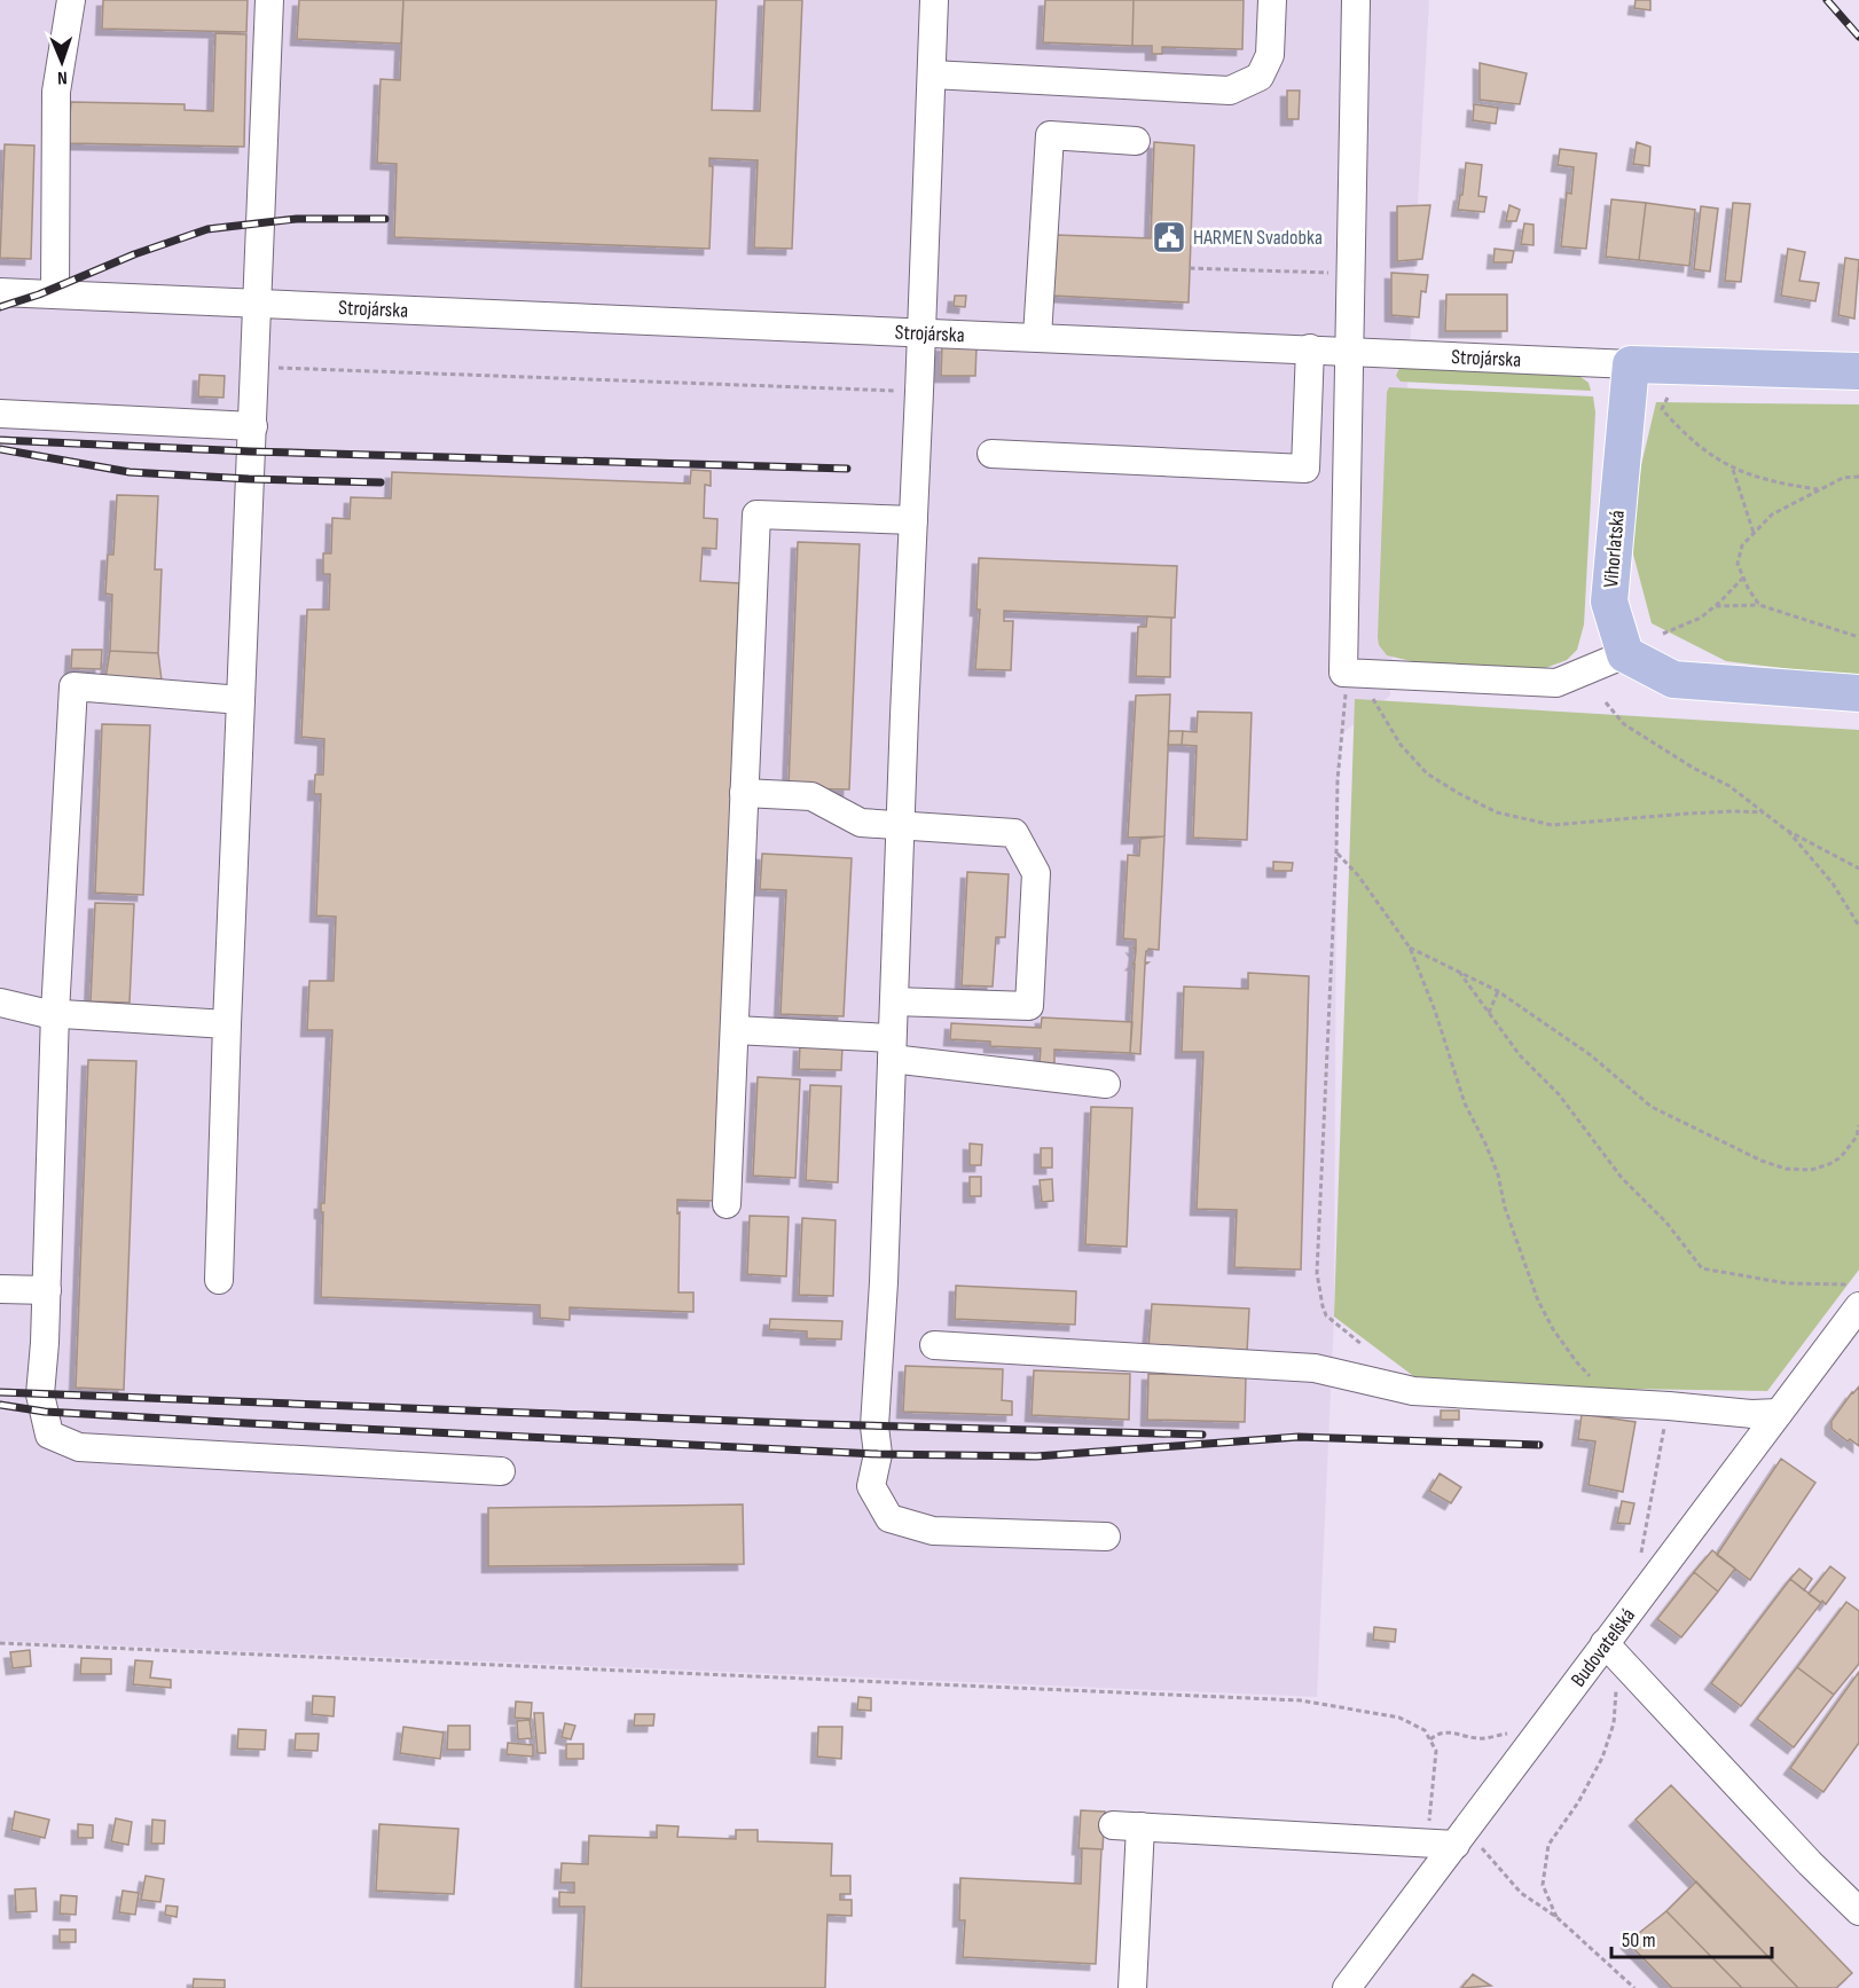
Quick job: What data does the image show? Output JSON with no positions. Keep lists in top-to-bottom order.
{
  "streets": {
    "main road": ["Strojárska", "Vihorlatská"],
    "street": ["Budovateľská"]
  },
  "crossings": [
    ["Strojárska", "Vihorlatská"]
  ],
  "places": {
    "public building": ["HARMEN Svadobka"]
  },
  "scale_bar": "50 m",
  "north": "bottom"
}
